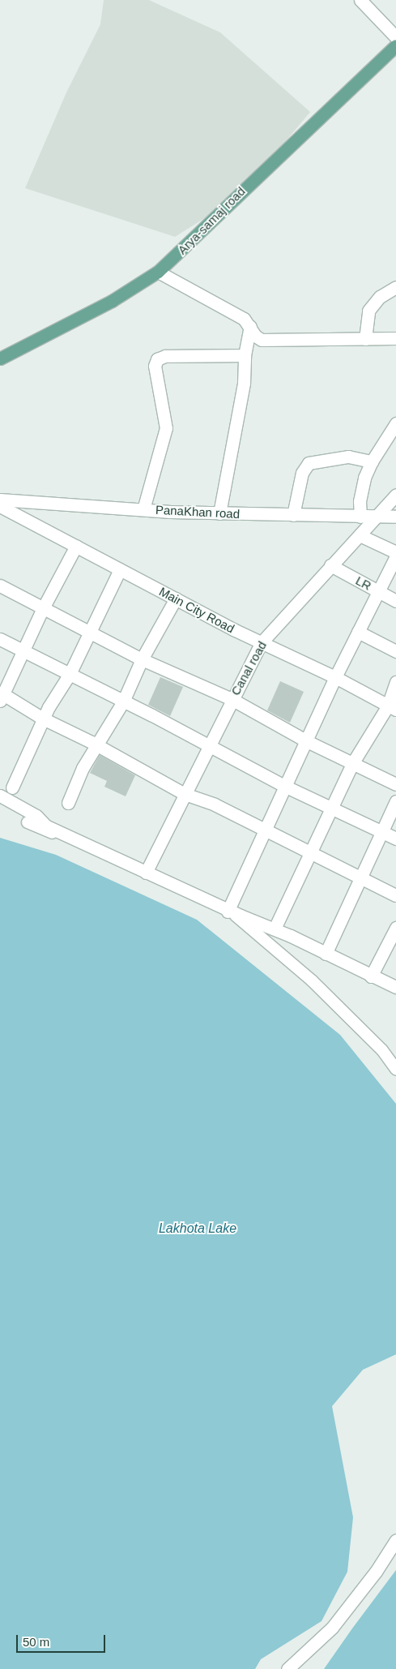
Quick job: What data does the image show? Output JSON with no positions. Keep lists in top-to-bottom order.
{
  "streets": {
    "main road": ["Arya-samaj road"],
    "street": [
      "PanaKhan road",
      "LR",
      "Main City Road",
      "Canal road"
    ]
  },
  "crossings": [
    ["PanaKhan road", "Canal road"],
    ["LR", "Canal road"],
    ["Main City Road", "Canal road"]
  ],
  "water": ["Lakhota Lake"],
  "scale_bar": "50 m"
}
